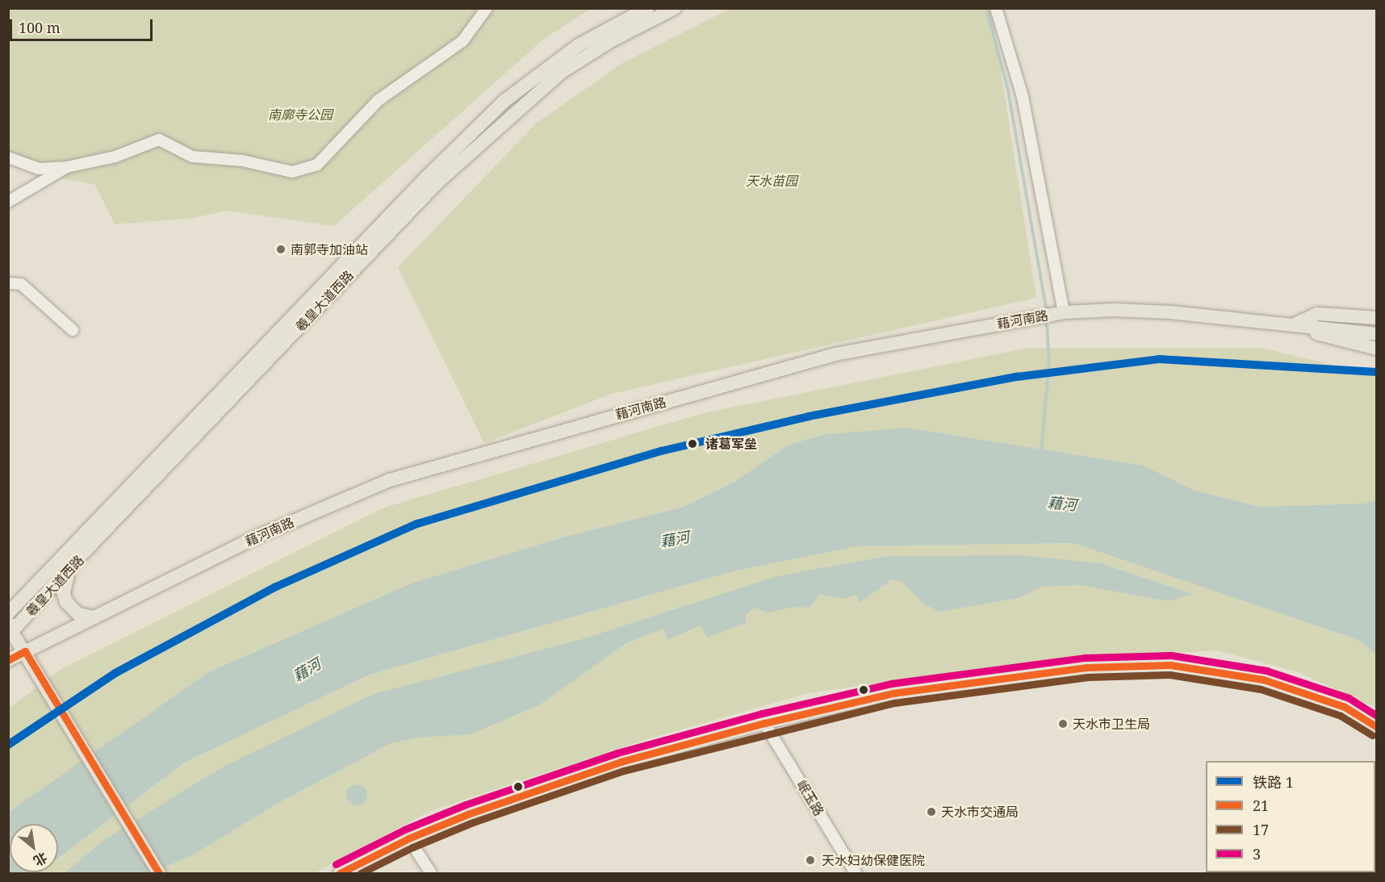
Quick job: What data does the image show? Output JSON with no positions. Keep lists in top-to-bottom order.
{
  "streets": {
    "main road": ["羲皇大道西路", "藉河南路"],
    "street": ["岷玉路"]
  },
  "water": ["藉河"],
  "parks": ["南廓寺公园", "天水苗园"],
  "places": [
    "南郭寺加油站",
    "诸葛军垒",
    "天水市卫生局",
    "天水市交通局",
    "天水妇幼保健医院"
  ],
  "lines": [
    "rail line 1",
    "transit line 21",
    "transit line 3",
    "transit line 17"
  ],
  "legend": [
    "铁路 1",
    "21",
    "17",
    "3"
  ],
  "scale_bar": "100 m",
  "north": "bottom right"
}
